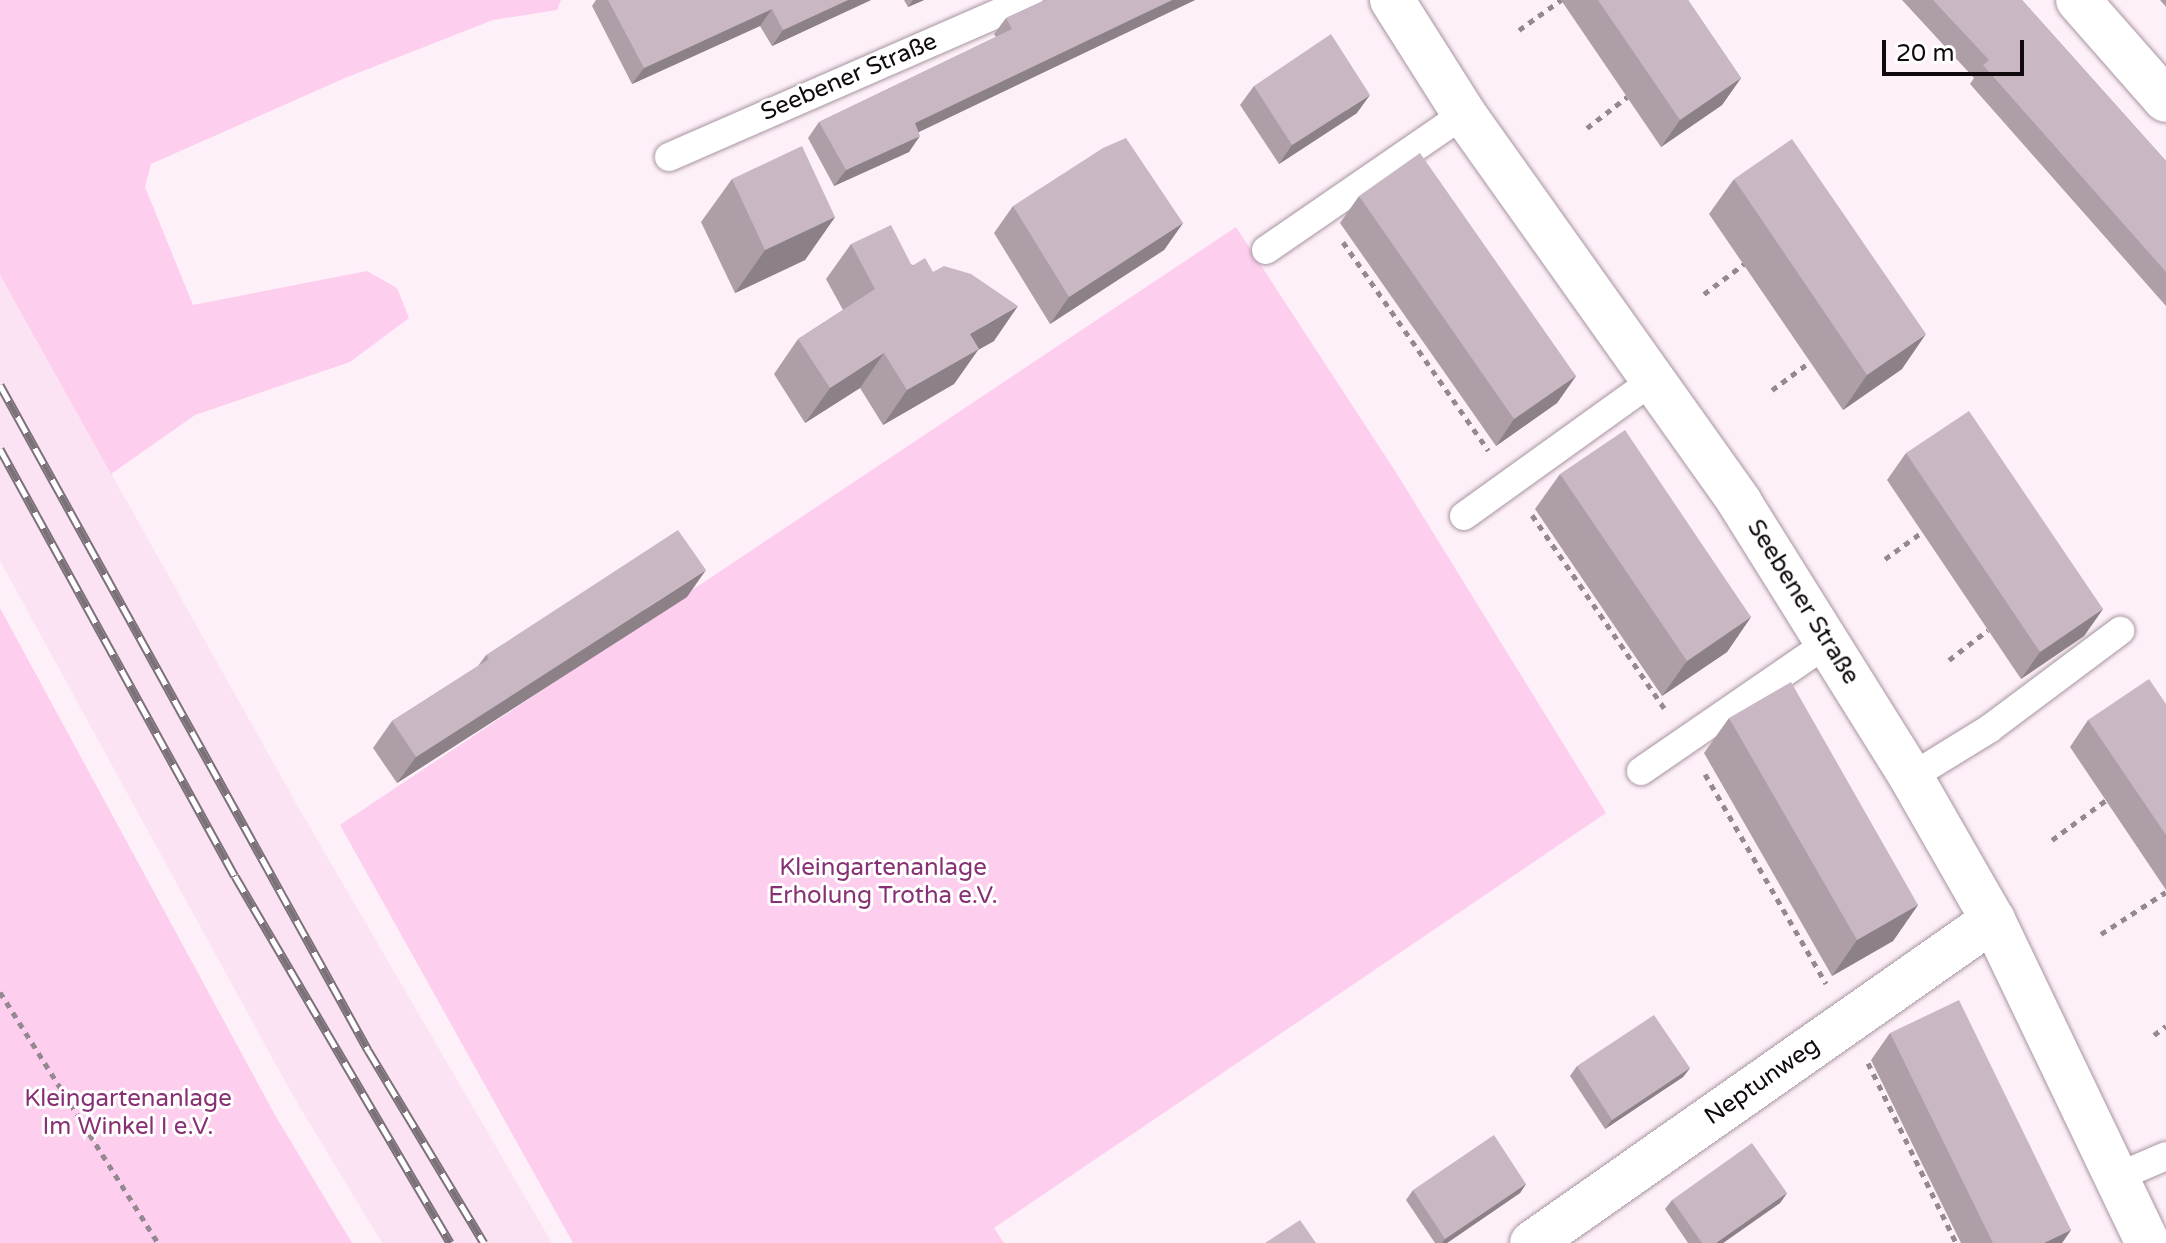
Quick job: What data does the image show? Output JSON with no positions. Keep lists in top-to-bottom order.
{
  "streets": {
    "street": ["Seebener Straße", "Neptunweg"]
  },
  "crossings": [
    ["Seebener Straße", "Neptunweg"]
  ],
  "parks": ["Kleingartenanlage Erholung Trotha e.V.", "Kleingartenanlage Im Winkel I e.V."],
  "scale_bar": "20 m"
}
